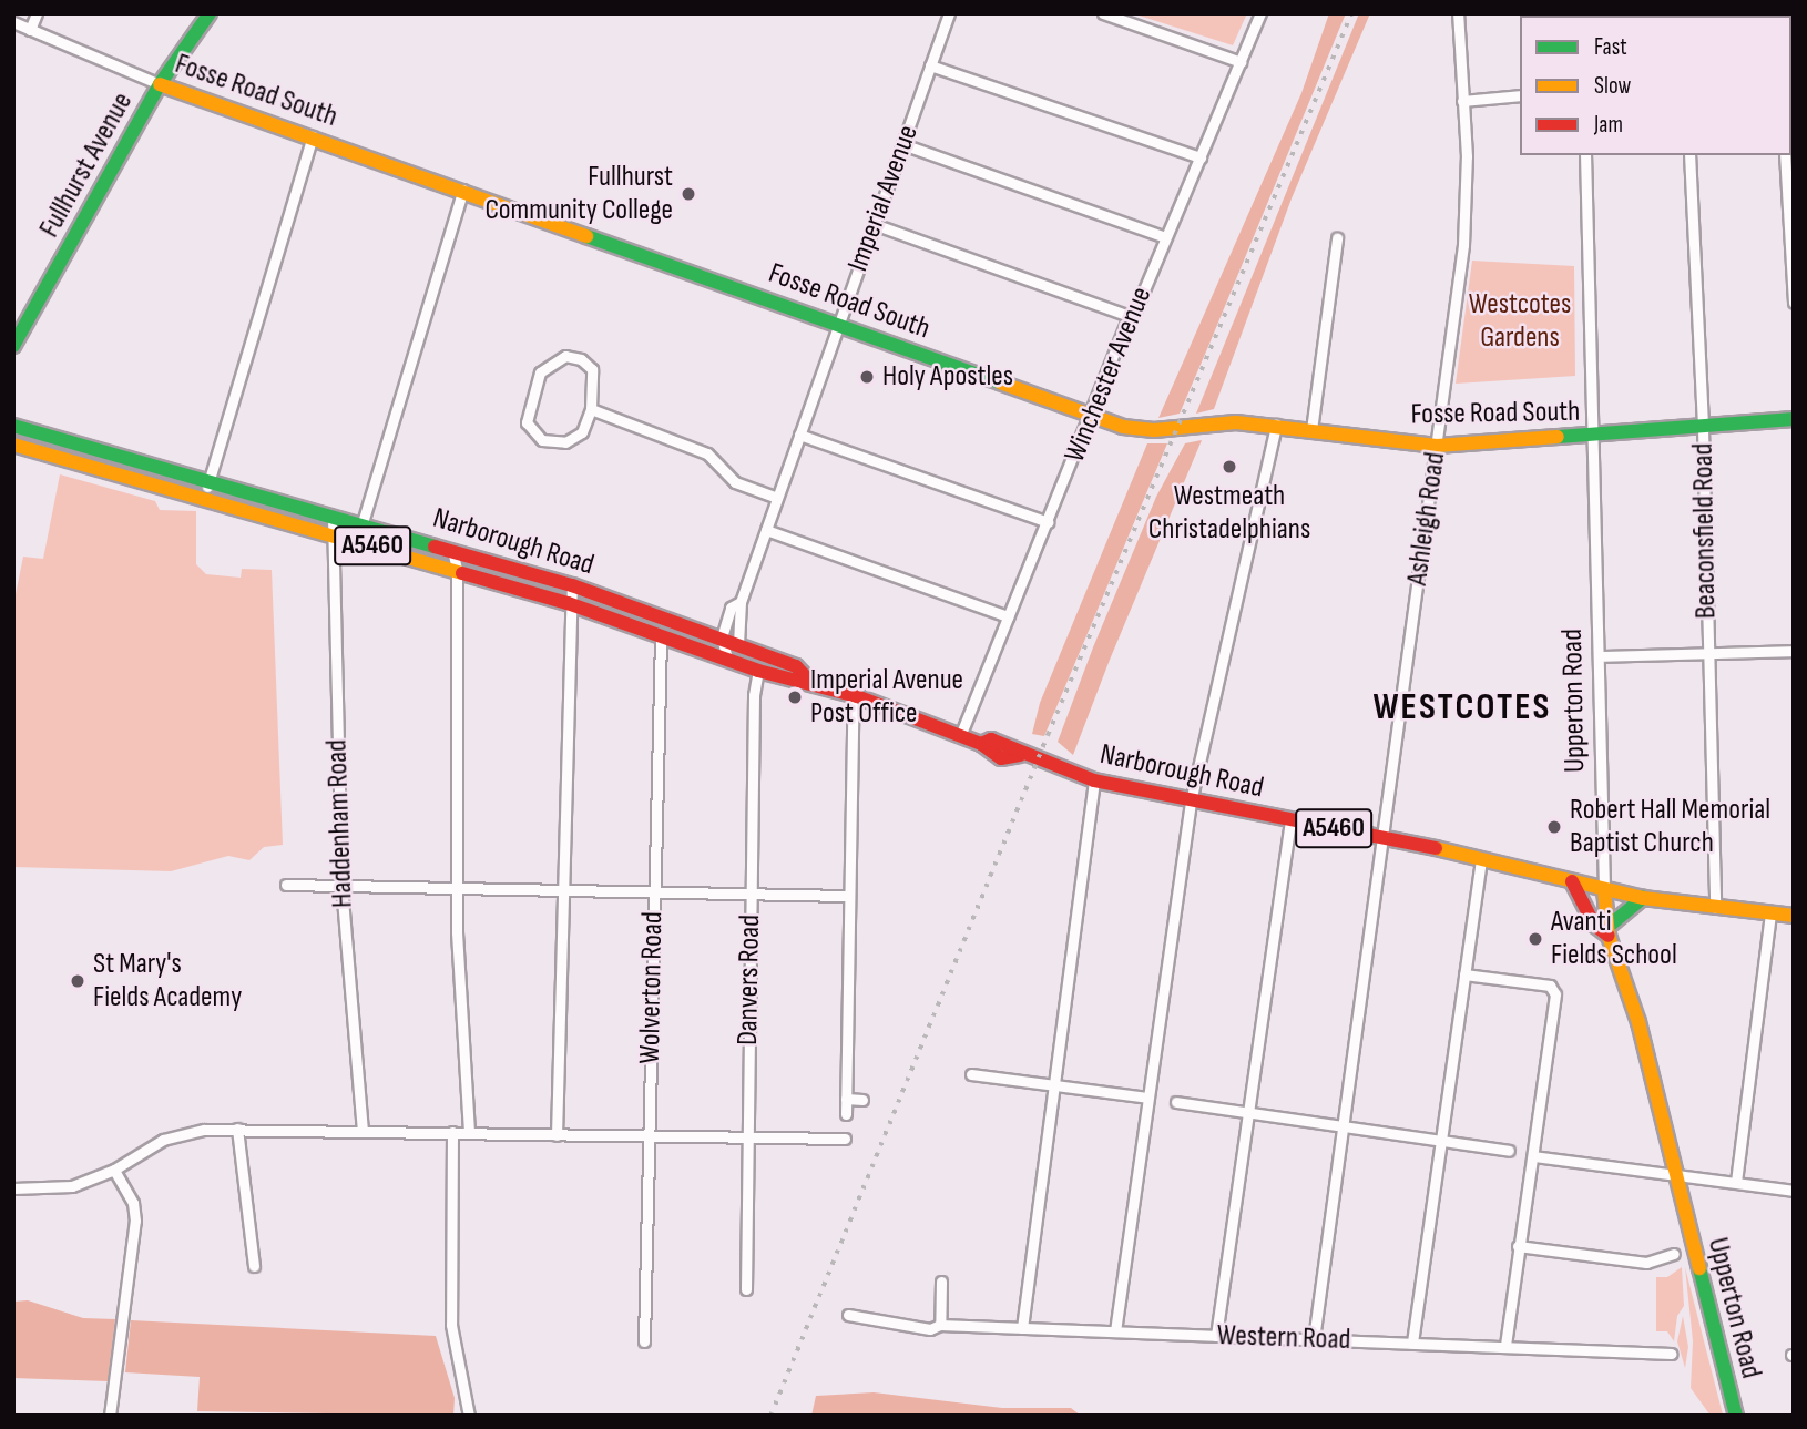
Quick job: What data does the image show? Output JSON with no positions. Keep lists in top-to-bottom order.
{
  "streets": {
    "street": [
      "Fosse Road South",
      "Fullhurst Avenue",
      "Imperial Avenue",
      "Winchester Avenue",
      "Ashleigh Road",
      "Beaconsfield Road",
      "Narborough Road",
      "A5460",
      "Upperton Road",
      "Haddenham Road",
      "Danvers Road",
      "Wolverton Road",
      "Western Road"
    ]
  },
  "crossings": [
    ["Fosse Road South", "Fullhurst Avenue"],
    ["Fosse Road South", "Imperial Avenue"],
    ["Fosse Road South", "Winchester Avenue"],
    ["Fosse Road South", "Ashleigh Road"],
    ["Fosse Road South", "Beaconsfield Road"],
    ["Fosse Road South", "Upperton Road"],
    ["Imperial Avenue", "Narborough Road"],
    ["Winchester Avenue", "Narborough Road"],
    ["Ashleigh Road", "Narborough Road"],
    ["Ashleigh Road", "Western Road"],
    ["Beaconsfield Road", "Narborough Road"],
    ["Narborough Road", "Upperton Road"],
    ["Narborough Road", "Haddenham Road"],
    ["Narborough Road", "Danvers Road"],
    ["Narborough Road", "Wolverton Road"]
  ],
  "districts": ["WESTCOTES"],
  "parks": ["Westcotes Gardens"],
  "places": [
    "Fullhurst Community College",
    "Holy Apostles",
    "Westmeath Christadelphians",
    "Imperial Avenue Post Office",
    "Robert Hall Memorial Baptist Church",
    "Avanti Fields School",
    "St Mary's Fields Academy"
  ],
  "legend": ["Fast", "Slow", "Jam"]
}
